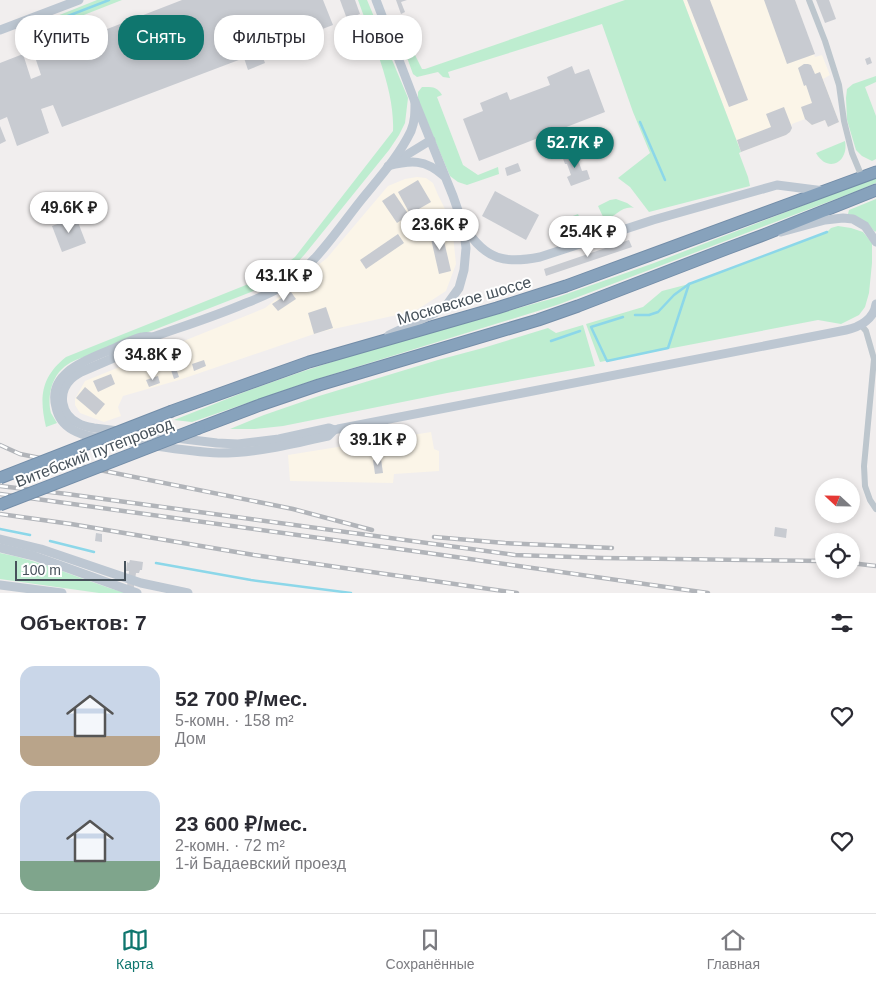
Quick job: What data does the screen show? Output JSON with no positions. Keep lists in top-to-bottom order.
{
  "streets": {
    "highway": ["Московское шоссе", "Витебский путепровод"]
  },
  "crossings": [
    ["Московское шоссе", "Витебский путепровод"]
  ],
  "scale_bar": "100 m",
  "north": "left",
  "page": {
    "chip": [
      "Купить",
      "Снять",
      "Фильтры",
      "Новое"
    ],
    "price": [
      "52.7K ₽",
      "49.6K ₽",
      "23.6K ₽",
      "25.4K ₽",
      "43.1K ₽",
      "34.8K ₽",
      "39.1K ₽"
    ],
    "scale": "100 m",
    "heading": "Объектов: 7",
    "list": [
      {
        "name": "52 700 ₽/мес.",
        "note": "5-комн. · 158 m² · Дом"
      },
      {
        "name": "23 600 ₽/мес.",
        "note": "2-комн. · 72 m² · 1-й Бадаевский проезд"
      }
    ],
    "tabs": ["Карта", "Сохранённые", "Главная"]
  }
}
